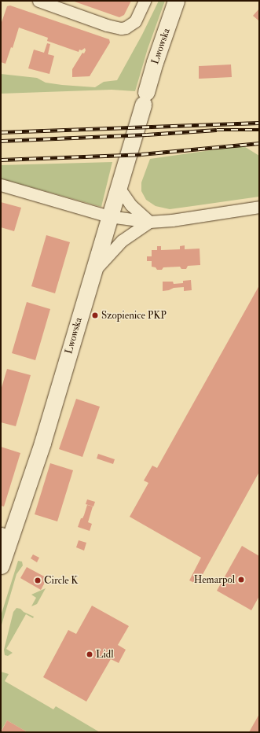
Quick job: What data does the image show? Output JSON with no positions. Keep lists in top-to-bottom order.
{
  "streets": {
    "street": ["Lwowska"]
  },
  "places": [
    "Szopienice PKP",
    "Hemarpol",
    "Circle K",
    "Lidl"
  ]
}
